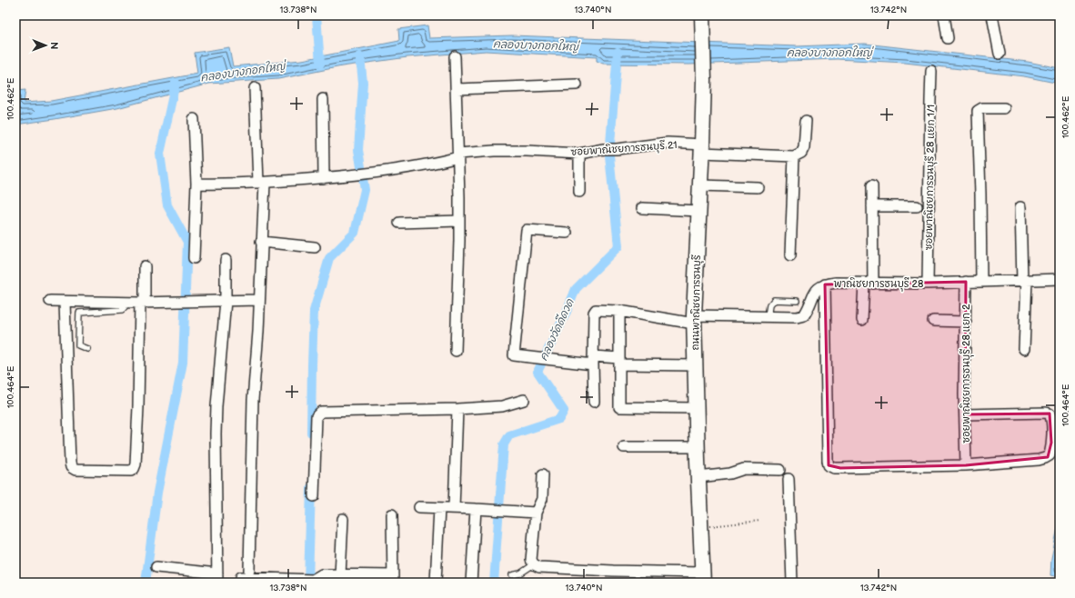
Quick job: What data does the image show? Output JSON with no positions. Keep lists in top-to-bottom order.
{
  "streets": {
    "main road": ["ถนนพาณิชยการธนบุรี"],
    "street": [
      "ซอยพาณิชยการธนบุรี 21",
      "ซอยพาณิชยการธนบุรี 28 แยก 1/1",
      "พาณิชยการธนบุรี 28",
      "ซอยพาณิชยการธนบุรี 28 แยก 2"
    ]
  },
  "crossings": [
    ["ซอยพาณิชยการธนบุรี 21", "ถนนพาณิชยการธนบุรี"],
    ["ซอยพาณิชยการธนบุรี 28 แยก 1/1", "พาณิชยการธนบุรี 28"],
    ["พาณิชยการธนบุรี 28", "ถนนพาณิชยการธนบุรี"],
    ["พาณิชยการธนบุรี 28", "ซอยพาณิชยการธนบุรี 28 แยก 2"]
  ],
  "water": ["คลองบางกอกใหญ่", "คลองวัดดีดวด"],
  "north": "right",
  "coordinates": [
    "13.738°N",
    "13.740°N",
    "13.742°N",
    "100.462°E",
    "100.464°E"
  ]
}
